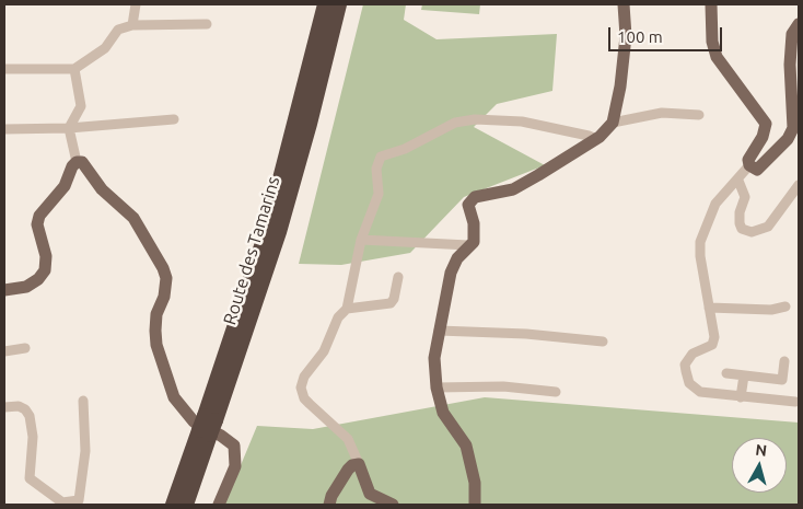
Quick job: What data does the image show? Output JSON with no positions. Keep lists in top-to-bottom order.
{
  "streets": {
    "highway": ["Route des Tamarins"]
  },
  "scale_bar": "100 m",
  "north": "top"
}
